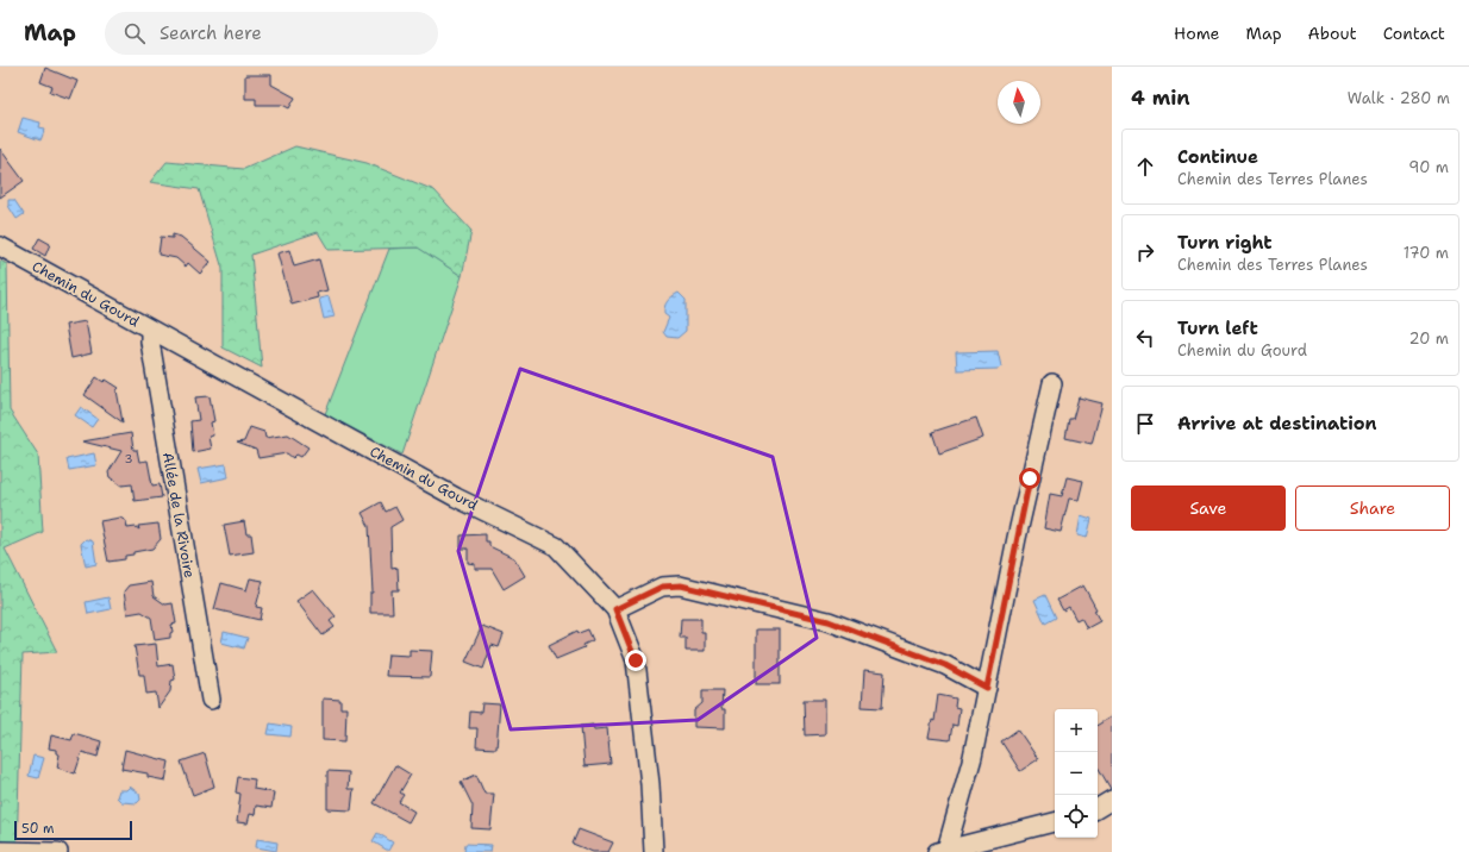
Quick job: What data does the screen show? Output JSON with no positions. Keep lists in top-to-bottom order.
{
  "streets": {
    "street": ["Chemin du Gourd", "Allée de la Rivoire"]
  },
  "crossings": [
    ["Chemin du Gourd", "Allée de la Rivoire"]
  ],
  "house_numbers": ["3"],
  "scale_bar": "50 m",
  "north": "top",
  "page": {
    "header": "Map",
    "search": "Search here",
    "nav": [
      "Home",
      "Map",
      "About",
      "Contact"
    ],
    "heading": ["4 min", "Walk · 280 m"],
    "list": [
      ["Continue", "Chemin des Terres Planes", "90 m"],
      ["Turn right", "Chemin des Terres Planes", "170 m"],
      ["Turn left", "Chemin du Gourd", "20 m"],
      "Arrive at destination"
    ],
    "buttons": ["Save", "Share"],
    "map_buttons": ["+", "−"],
    "scale": "50 m"
  }
}
